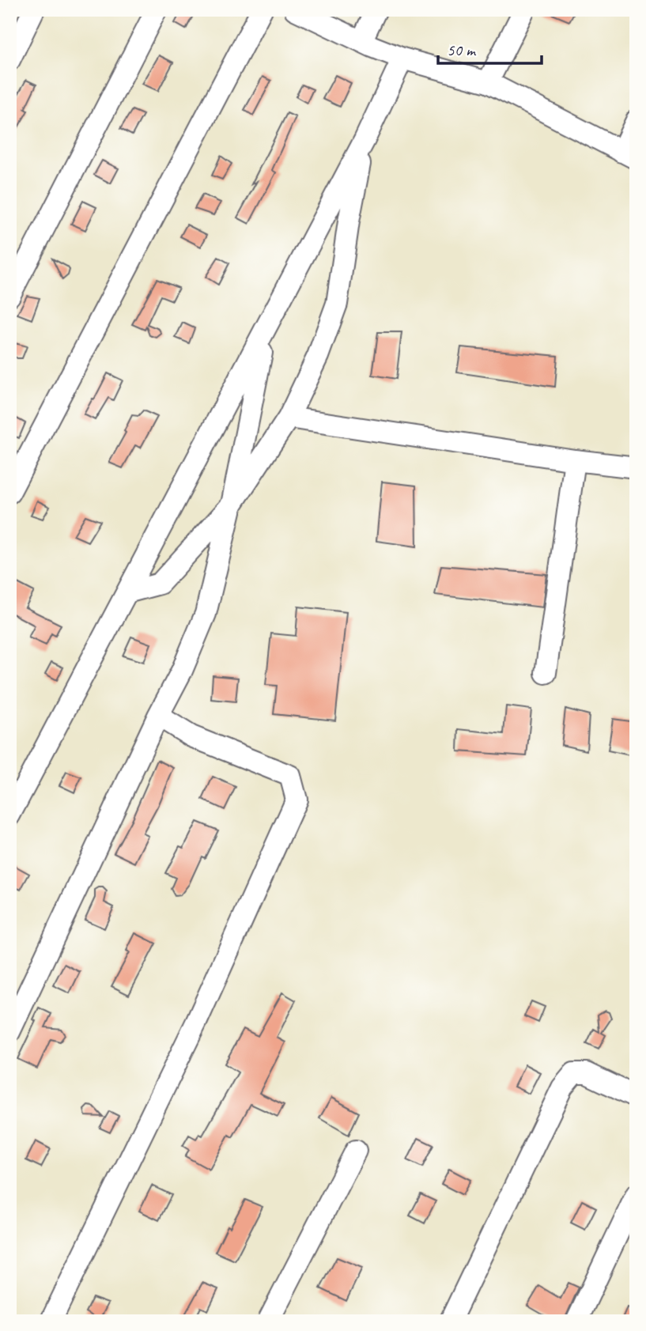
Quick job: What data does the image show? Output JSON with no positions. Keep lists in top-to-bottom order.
{
  "scale_bar": "50 m"
}
